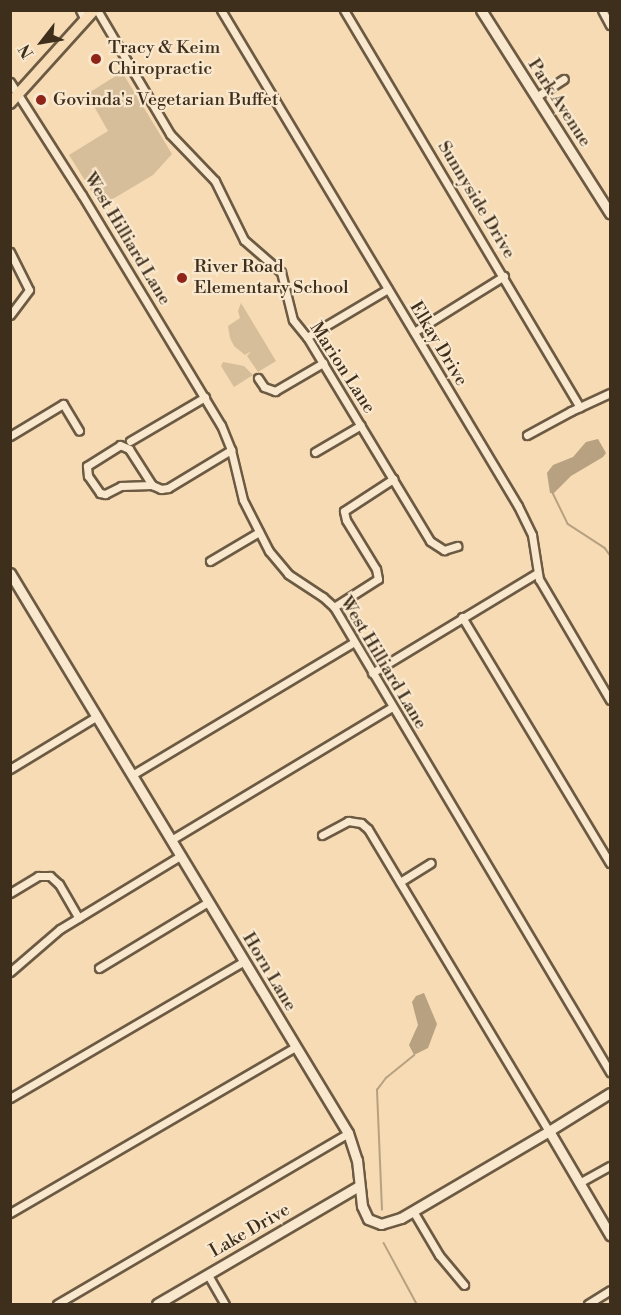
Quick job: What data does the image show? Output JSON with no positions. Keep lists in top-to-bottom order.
{
  "streets": {
    "street": [
      "Park Avenue",
      "Sunnyside Drive",
      "West Hilliard Lane",
      "Elkay Drive",
      "Marion Lane",
      "Horn Lane",
      "Lake Drive"
    ]
  },
  "crossings": [
    ["Horn Lane", "Lake Drive"]
  ],
  "places": ["Tracy & Keim Chiropractic", "Govinda's Vegetarian Buffet", "River Road Elementary School"],
  "north": "bottom left"
}
